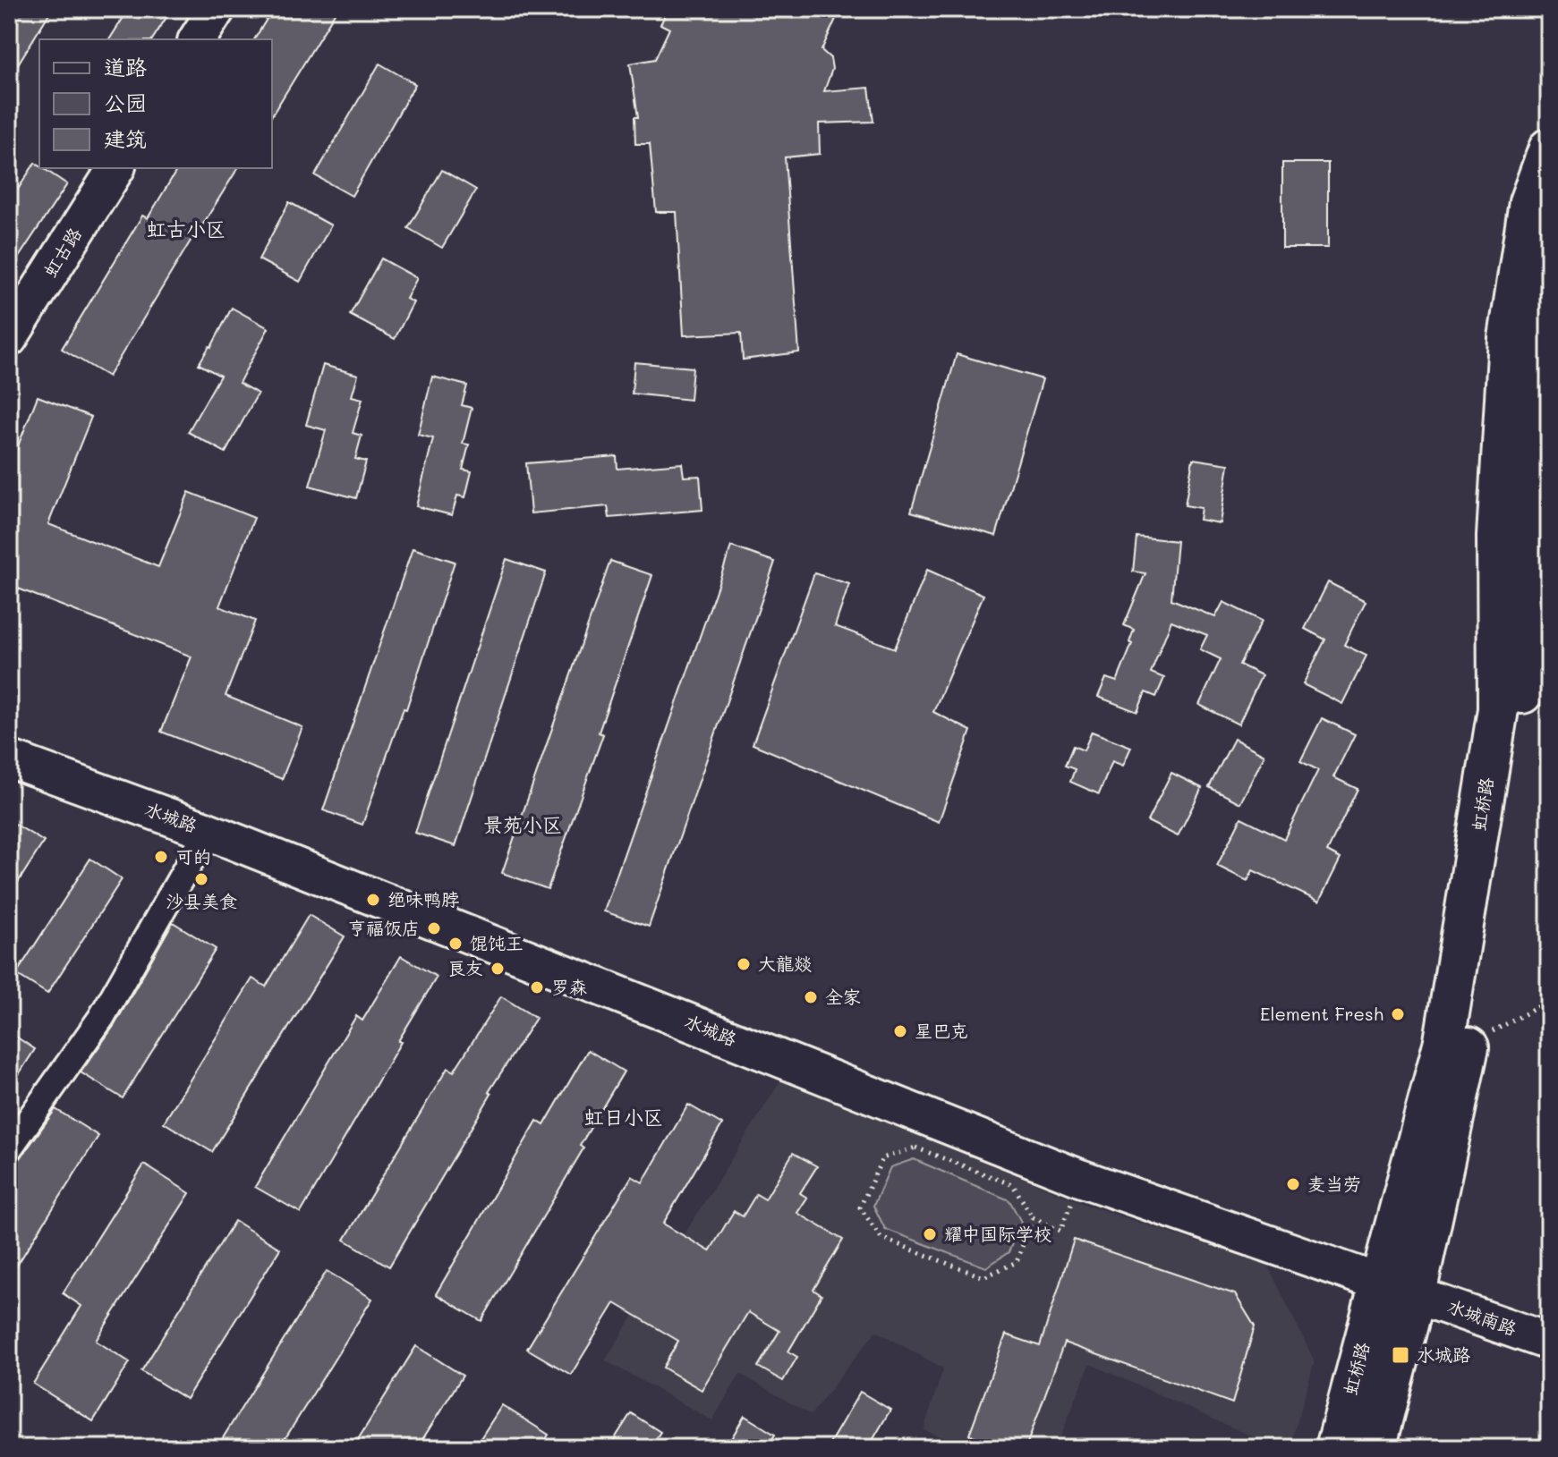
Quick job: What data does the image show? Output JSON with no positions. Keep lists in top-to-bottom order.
{
  "streets": {
    "main road": ["虹桥路"],
    "street": ["虹古路", "水城路", "水城南路"]
  },
  "crossings": [
    ["虹桥路", "水城路"],
    ["虹桥路", "水城南路"],
    ["水城路", "水城南路"]
  ],
  "districts": ["虹古小区", "景苑小区", "虹日小区"],
  "places": {
    "other": [
      "可的",
      "沙县美食",
      "绝味鸭脖",
      "亨福饭店",
      "馄饨王",
      "大龍燚",
      "良友",
      "罗森",
      "全家",
      "Element Fresh",
      "星巴克",
      "麦当劳",
      "耀中国际学校"
    ],
    "transit": ["水城路"]
  },
  "legend": ["道路", "公园", "建筑"]
}
